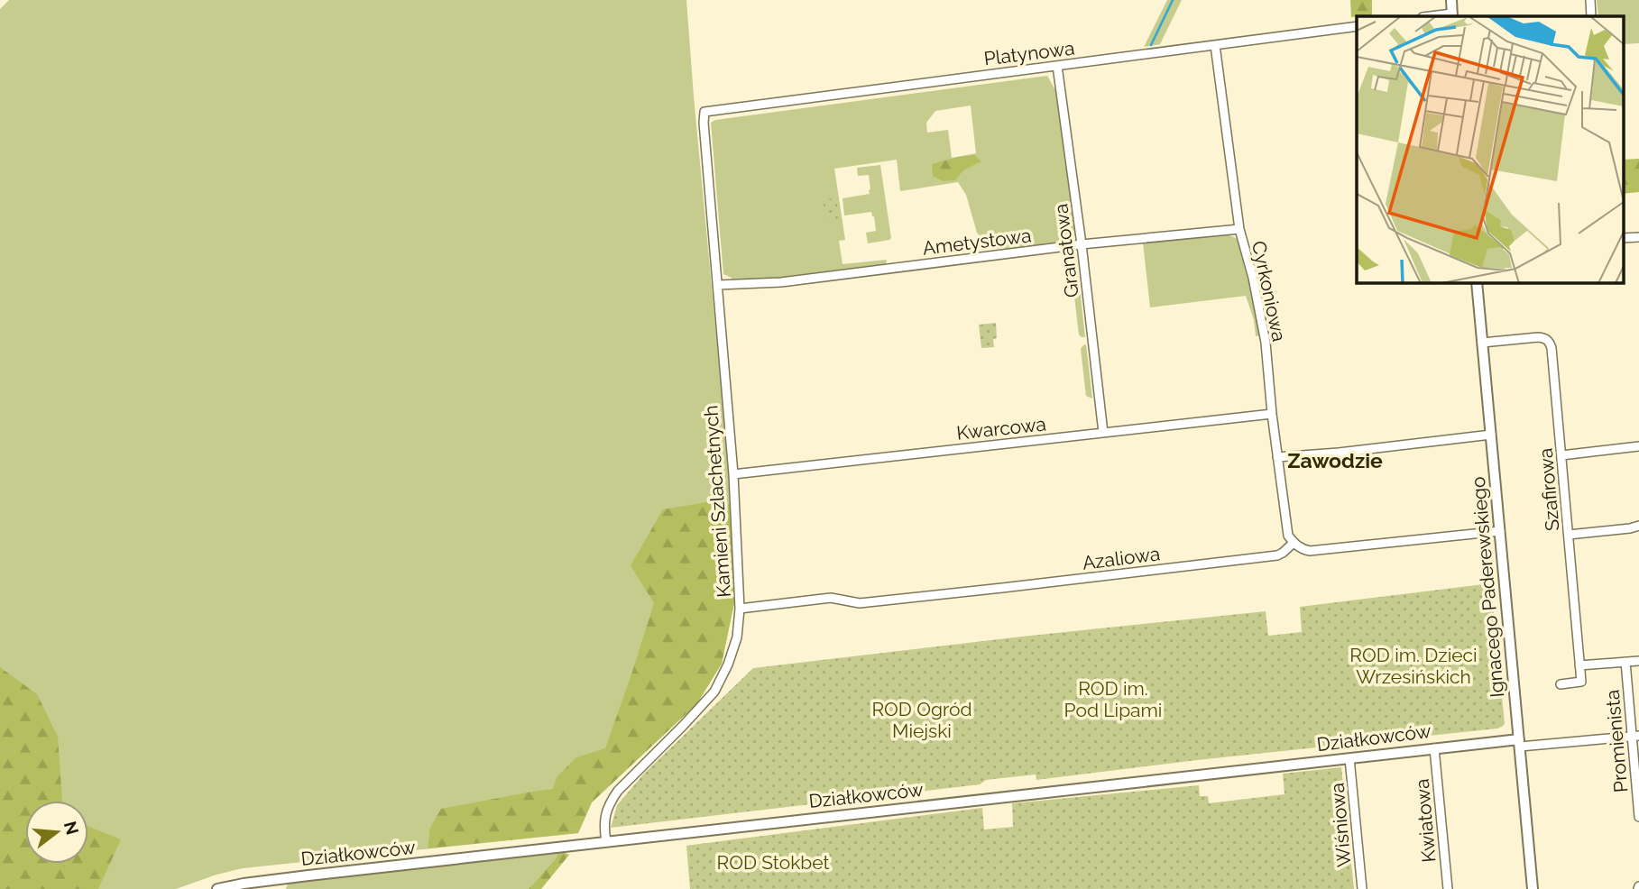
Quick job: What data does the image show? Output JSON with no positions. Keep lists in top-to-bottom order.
{
  "streets": {
    "street": [
      "Platynowa",
      "Ametystowa",
      "Granatowa",
      "Cyrkoniowa",
      "Kwarcowa",
      "Szafirowa",
      "Kamieni Szlachetnych",
      "Azaliowa",
      "Ignacego Paderewskiego",
      "Działkowców",
      "Promienista",
      "Kwiatowa",
      "Wiśniowa"
    ]
  },
  "crossings": [
    ["Platynowa", "Granatowa"],
    ["Platynowa", "Cyrkoniowa"],
    ["Platynowa", "Kamieni Szlachetnych"],
    ["Ametystowa", "Granatowa"],
    ["Ametystowa", "Cyrkoniowa"],
    ["Ametystowa", "Kamieni Szlachetnych"],
    ["Granatowa", "Kwarcowa"],
    ["Cyrkoniowa", "Kwarcowa"],
    ["Cyrkoniowa", "Azaliowa"],
    ["Kwarcowa", "Kamieni Szlachetnych"],
    ["Szafirowa", "Ignacego Paderewskiego"],
    ["Kamieni Szlachetnych", "Azaliowa"],
    ["Kamieni Szlachetnych", "Działkowców"],
    ["Ignacego Paderewskiego", "Działkowców"],
    ["Działkowców", "Kwiatowa"],
    ["Działkowców", "Wiśniowa"]
  ],
  "districts": ["Zawodzie"],
  "parks": [
    "ROD im. Dzieci Wrzesińskich",
    "ROD im. Pod Lipami",
    "ROD Ogród Miejski",
    "ROD Stokbet"
  ],
  "north": "right"
}
